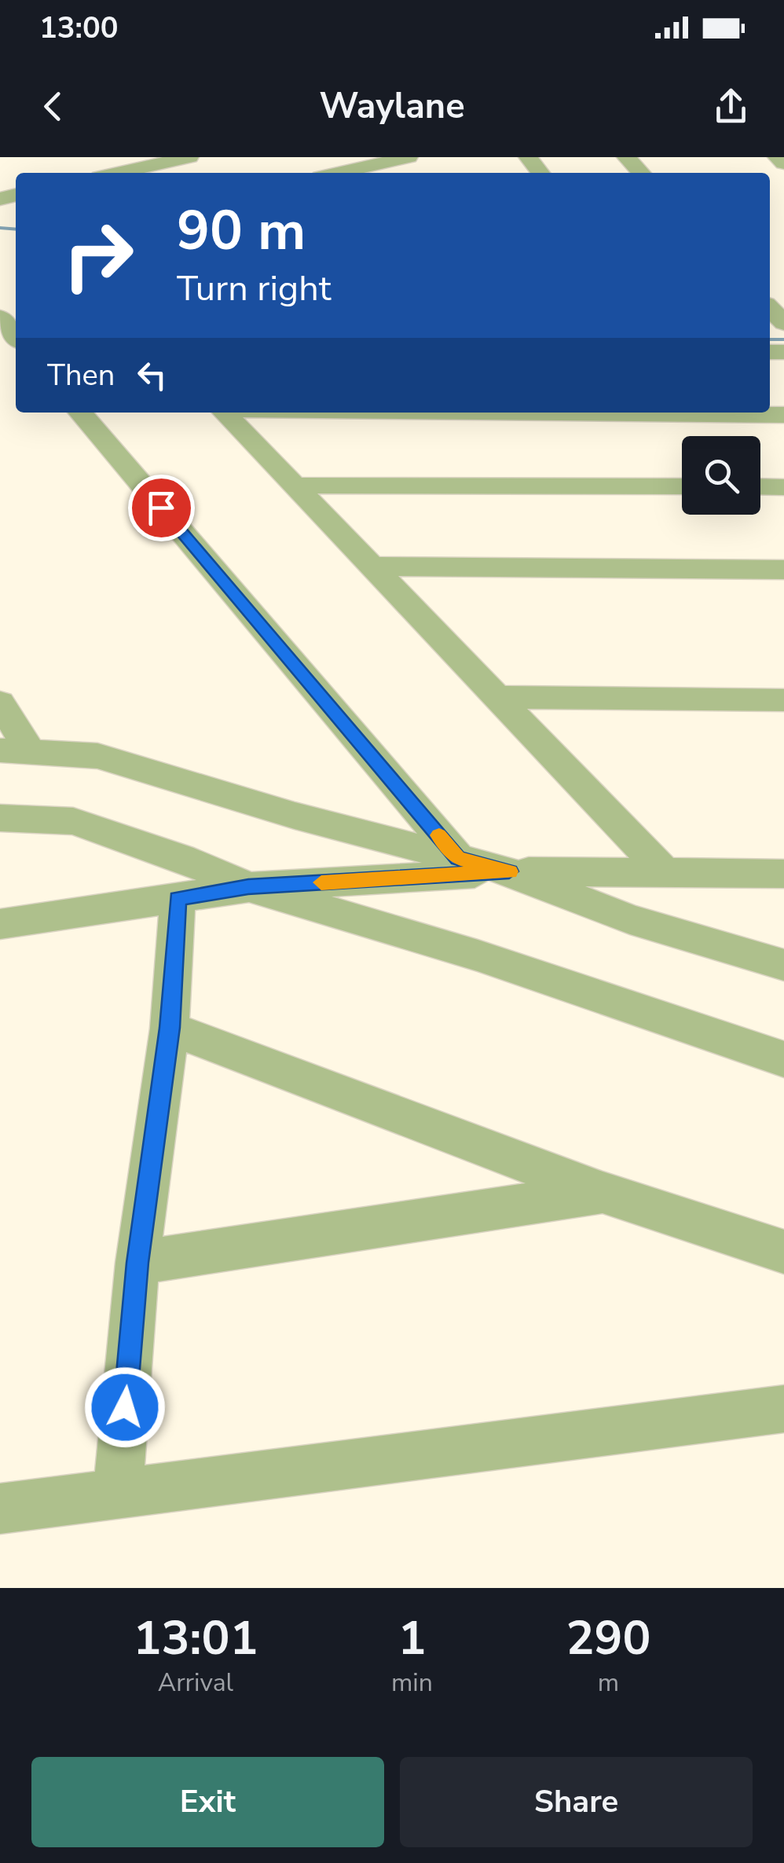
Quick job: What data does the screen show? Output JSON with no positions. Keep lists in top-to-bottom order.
{
  "page": {
    "status": "13:00",
    "header": "Waylane",
    "turn": ["90 m", "Turn right"],
    "then": "Then",
    "eta": [
      "13:01",
      "Arrival",
      "1",
      "min",
      "290",
      "m"
    ],
    "buttons": ["Exit", "Share"]
  }
}
